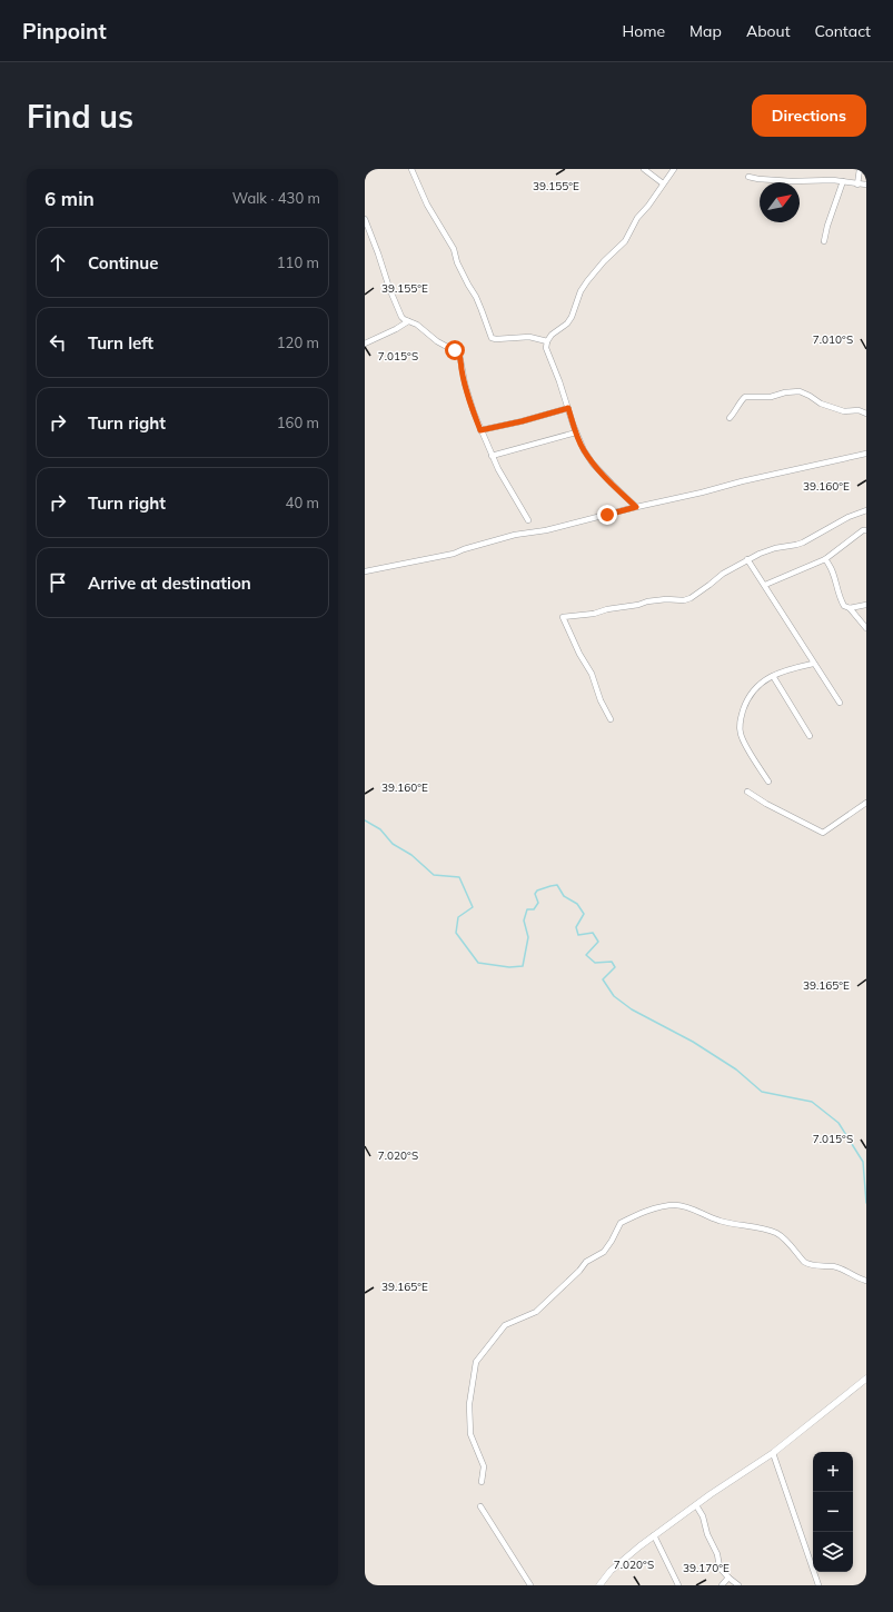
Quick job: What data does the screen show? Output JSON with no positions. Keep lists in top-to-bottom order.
{
  "north": "top right",
  "page": {
    "header": "Pinpoint",
    "nav": [
      "Home",
      "Map",
      "About",
      "Contact"
    ],
    "buttons": "Directions",
    "title": "Find us",
    "heading": ["6 min", "Walk · 430 m"],
    "list": [
      ["Continue", "110 m"],
      ["Turn left", "120 m"],
      ["Turn right", "160 m"],
      ["Turn right", "40 m"],
      "Arrive at destination"
    ],
    "map_buttons": ["+", "−"]
  },
  "coordinates": [
    "39.155°E",
    "7.010°S",
    "7.015°S",
    "39.160°E",
    "39.165°E",
    "7.020°S",
    "39.170°E"
  ]
}
